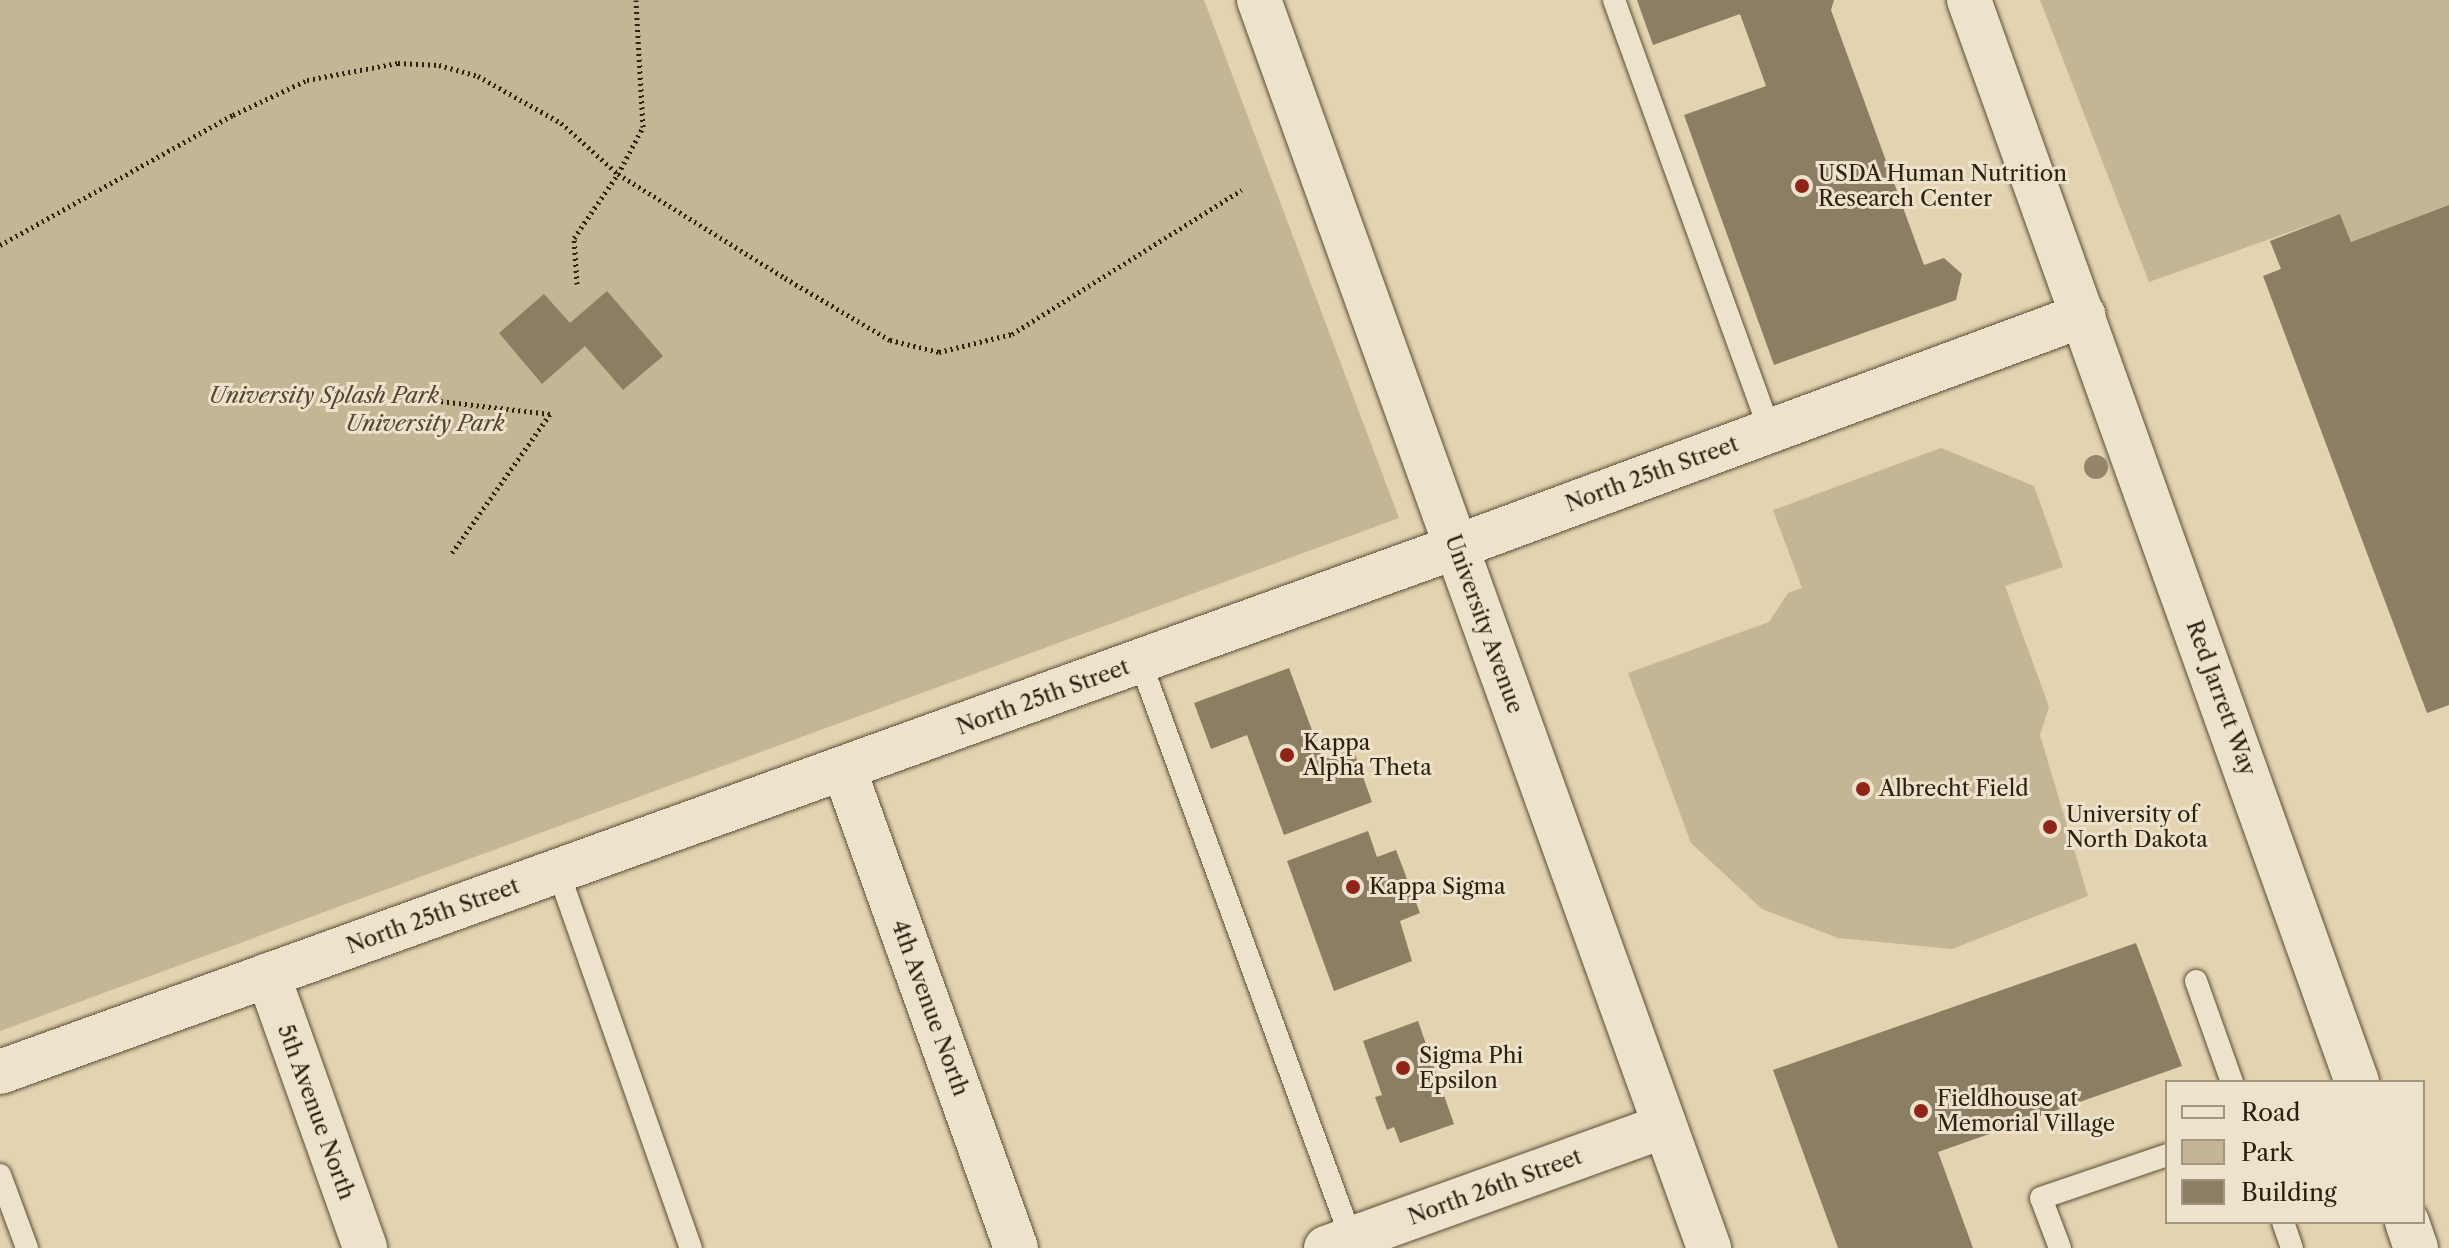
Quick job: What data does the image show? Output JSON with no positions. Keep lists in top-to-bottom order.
{
  "streets": {
    "street": [
      "North 25th Street",
      "University Avenue",
      "Red Jarrett Way",
      "4th Avenue North",
      "5th Avenue North",
      "North 26th Street"
    ]
  },
  "crossings": [
    ["North 25th Street", "University Avenue"],
    ["North 25th Street", "Red Jarrett Way"],
    ["North 25th Street", "4th Avenue North"],
    ["North 25th Street", "5th Avenue North"],
    ["University Avenue", "North 26th Street"]
  ],
  "parks": ["University Splash Park", "University Park"],
  "places": [
    "USDA Human Nutrition Research Center",
    "Kappa Alpha Theta",
    "Albrecht Field",
    "University of North Dakota",
    "Kappa Sigma",
    "Sigma Phi Epsilon",
    "Fieldhouse at Memorial Village"
  ],
  "legend": ["Road", "Park", "Building"]
}
